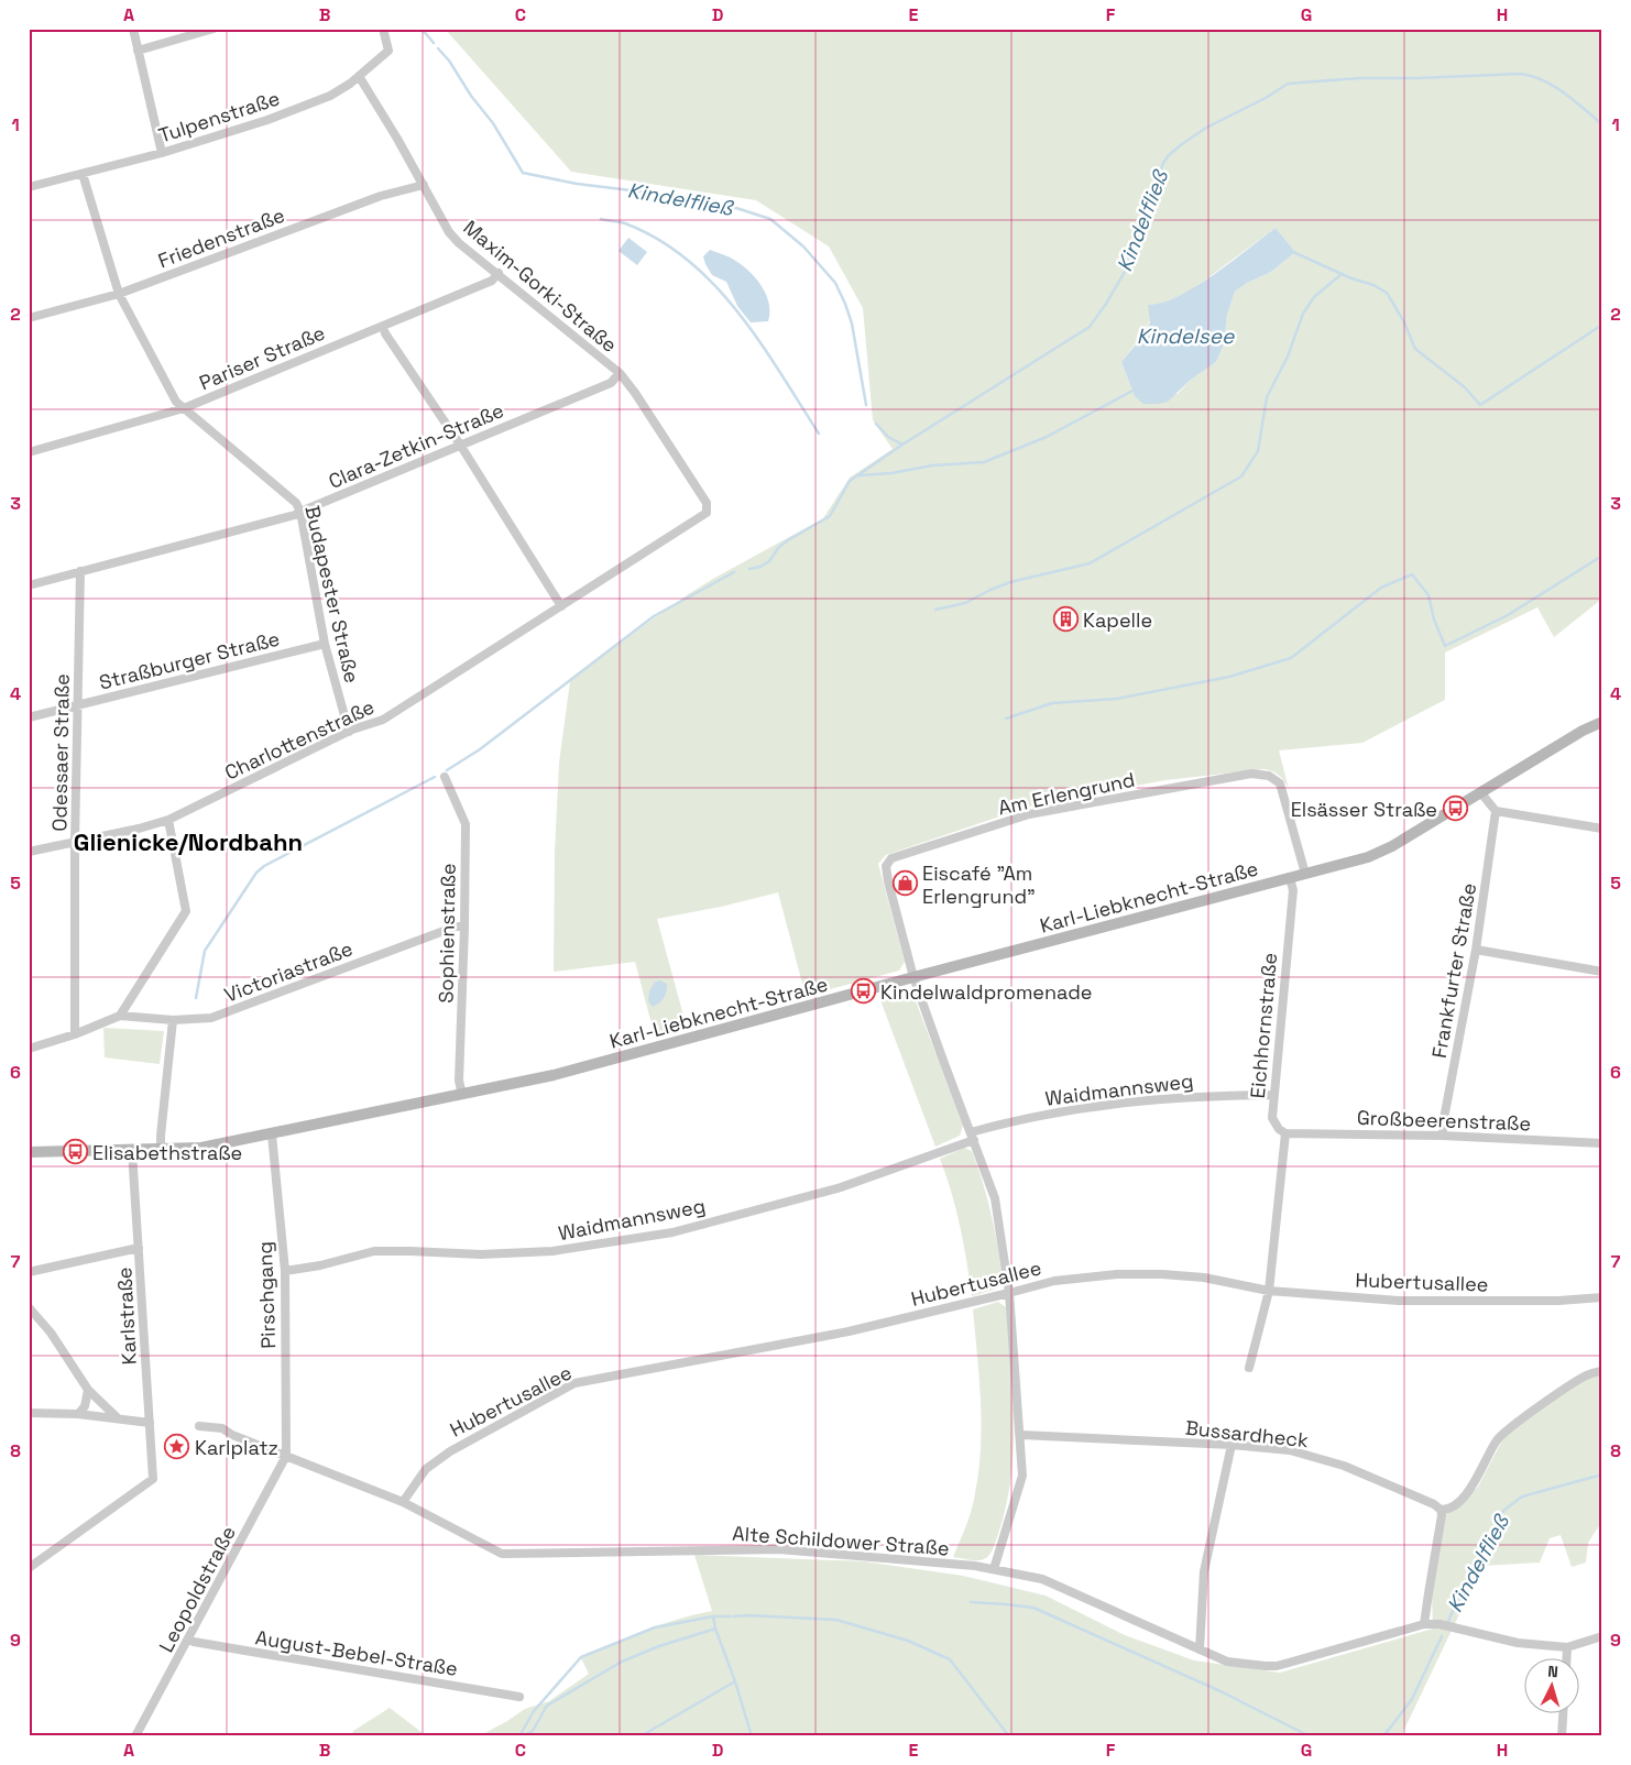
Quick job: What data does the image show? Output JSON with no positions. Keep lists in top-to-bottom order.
{
  "streets": {
    "street": [
      "Tulpenstraße",
      "Friedenstraße",
      "Maxim-Gorki-Straße",
      "Pariser Straße",
      "Clara-Zetkin-Straße",
      "Budapester Straße",
      "Straßburger Straße",
      "Charlottenstraße",
      "Odessaer Straße",
      "Am Erlengrund",
      "Karl-Liebknecht-Straße",
      "Sophienstraße",
      "Frankfurter Straße",
      "Victoriastraße",
      "Eichhornstraße",
      "Waidmannsweg",
      "Großbeerenstraße",
      "Hubertusallee",
      "Pirschgang",
      "Karlstraße",
      "Bussardheck",
      "Alte Schildower Straße",
      "Leopoldstraße",
      "August-Bebel-Straße"
    ]
  },
  "crossings": [
    ["Tulpenstraße", "Maxim-Gorki-Straße"],
    ["Tulpenstraße", "Budapester Straße"],
    ["Friedenstraße", "Maxim-Gorki-Straße"],
    ["Friedenstraße", "Budapester Straße"],
    ["Maxim-Gorki-Straße", "Pariser Straße"],
    ["Maxim-Gorki-Straße", "Clara-Zetkin-Straße"],
    ["Maxim-Gorki-Straße", "Charlottenstraße"],
    ["Pariser Straße", "Budapester Straße"],
    ["Clara-Zetkin-Straße", "Budapester Straße"],
    ["Clara-Zetkin-Straße", "Odessaer Straße"],
    ["Budapester Straße", "Straßburger Straße"],
    ["Budapester Straße", "Charlottenstraße"],
    ["Straßburger Straße", "Odessaer Straße"],
    ["Charlottenstraße", "Odessaer Straße"],
    ["Am Erlengrund", "Karl-Liebknecht-Straße"],
    ["Karl-Liebknecht-Straße", "Sophienstraße"],
    ["Karl-Liebknecht-Straße", "Eichhornstraße"],
    ["Karl-Liebknecht-Straße", "Pirschgang"],
    ["Karl-Liebknecht-Straße", "Karlstraße"],
    ["Sophienstraße", "Victoriastraße"],
    ["Frankfurter Straße", "Großbeerenstraße"],
    ["Eichhornstraße", "Waidmannsweg"],
    ["Eichhornstraße", "Großbeerenstraße"],
    ["Waidmannsweg", "Pirschgang"],
    ["Hubertusallee", "Alte Schildower Straße"],
    ["Pirschgang", "Alte Schildower Straße"],
    ["Pirschgang", "Leopoldstraße"],
    ["Alte Schildower Straße", "Leopoldstraße"],
    ["Leopoldstraße", "August-Bebel-Straße"]
  ],
  "districts": ["Glienicke/Nordbahn"],
  "water": ["Kindelfließ", "Kindelsee"],
  "places": {
    "building": ["Kapelle"],
    "bus stop": ["Elsässer Straße", "Kindelwaldpromenade", "Elisabethstraße"],
    "shop": ["Eiscafé \"Am Erlengrund\""],
    "place": ["Karlplatz"]
  },
  "north": "top",
  "grid": {
    "columns": [
      "A",
      "B",
      "C",
      "D",
      "E",
      "F",
      "G",
      "H"
    ],
    "rows": [
      "1",
      "2",
      "3",
      "4",
      "5",
      "6",
      "7",
      "8",
      "9"
    ]
  }
}
